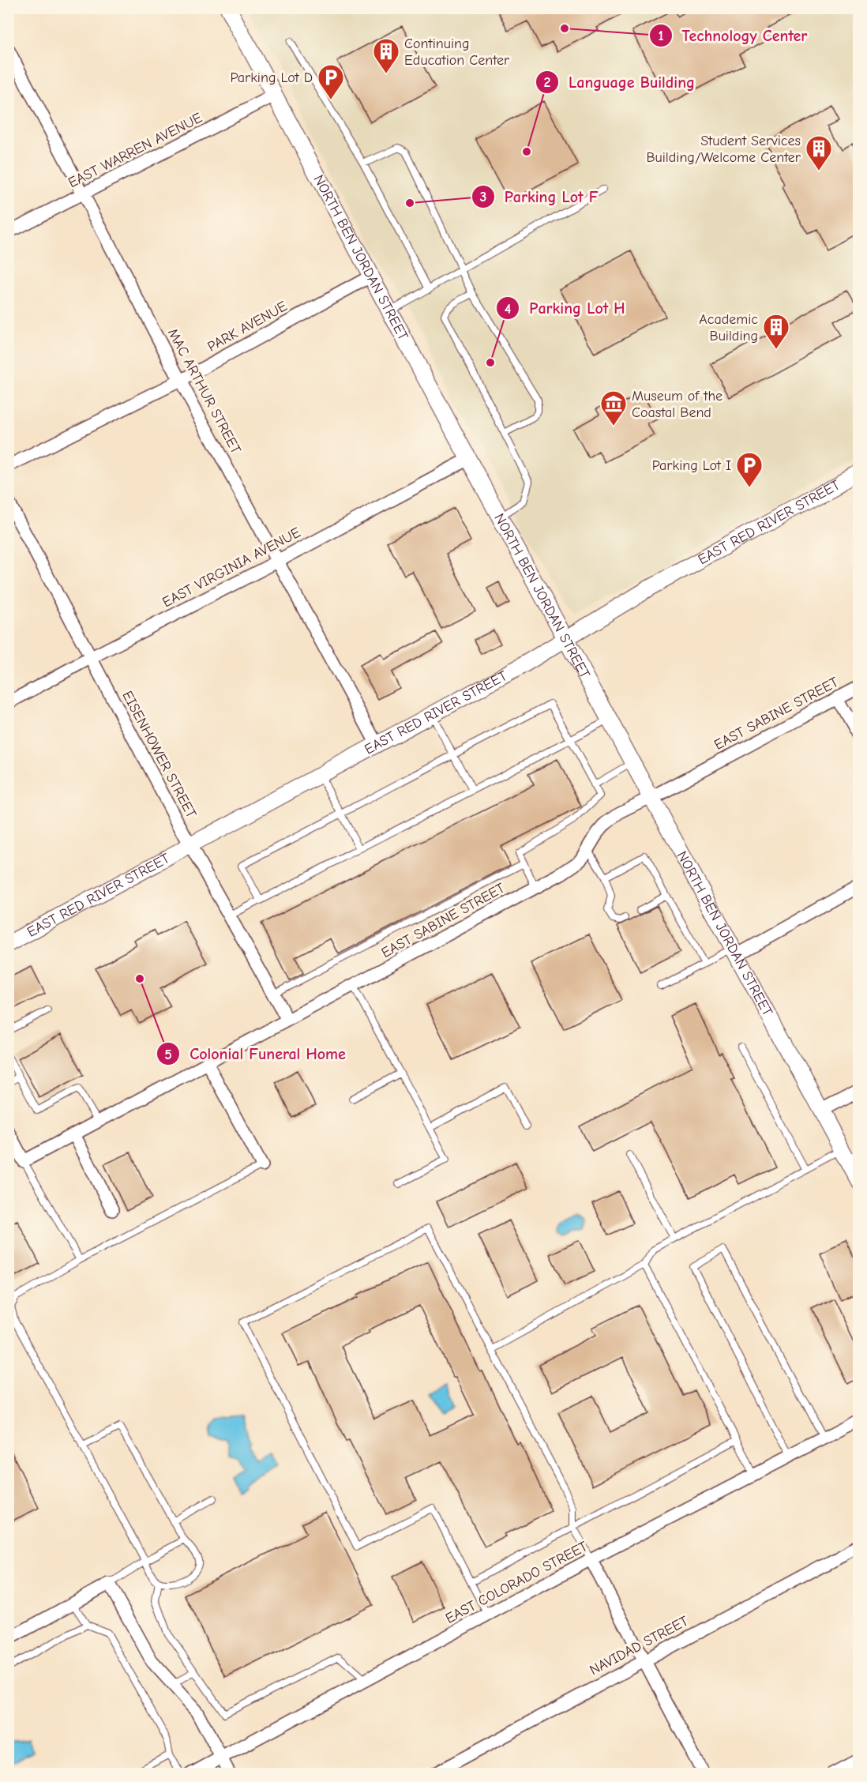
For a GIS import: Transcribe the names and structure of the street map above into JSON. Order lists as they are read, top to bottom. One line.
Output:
{"streets":{"street":["EAST WARREN AVENUE","NORTH BEN JORDAN STREET","PARK AVENUE","MAC ARTHUR STREET","EAST RED RIVER STREET","EAST VIRGINIA AVENUE","EAST SABINE STREET","EISENHOWER STREET","EAST COLORADO STREET","NAVIDAD STREET"]},"crossings":[["EAST WARREN AVENUE","NORTH BEN JORDAN STREET"],["EAST WARREN AVENUE","MAC ARTHUR STREET"],["NORTH BEN JORDAN STREET","PARK AVENUE"],["NORTH BEN JORDAN STREET","EAST RED RIVER STREET"],["NORTH BEN JORDAN STREET","EAST VIRGINIA AVENUE"],["NORTH BEN JORDAN STREET","EAST SABINE STREET"],["PARK AVENUE","MAC ARTHUR STREET"],["MAC ARTHUR STREET","EAST RED RIVER STREET"],["MAC ARTHUR STREET","EAST VIRGINIA AVENUE"],["EAST RED RIVER STREET","EISENHOWER STREET"],["EAST VIRGINIA AVENUE","EISENHOWER STREET"],["EAST SABINE STREET","EISENHOWER STREET"]],"places":{"other":["Technology Center","Language Building","Parking Lot F","Parking Lot H","Colonial Funeral Home"],"building":["Continuing Education Center","Student Services Building/Welcome Center","Academic Building"],"parking":["Parking Lot D","Parking Lot I"],"museum":["Museum of the Coastal Bend"]}}
